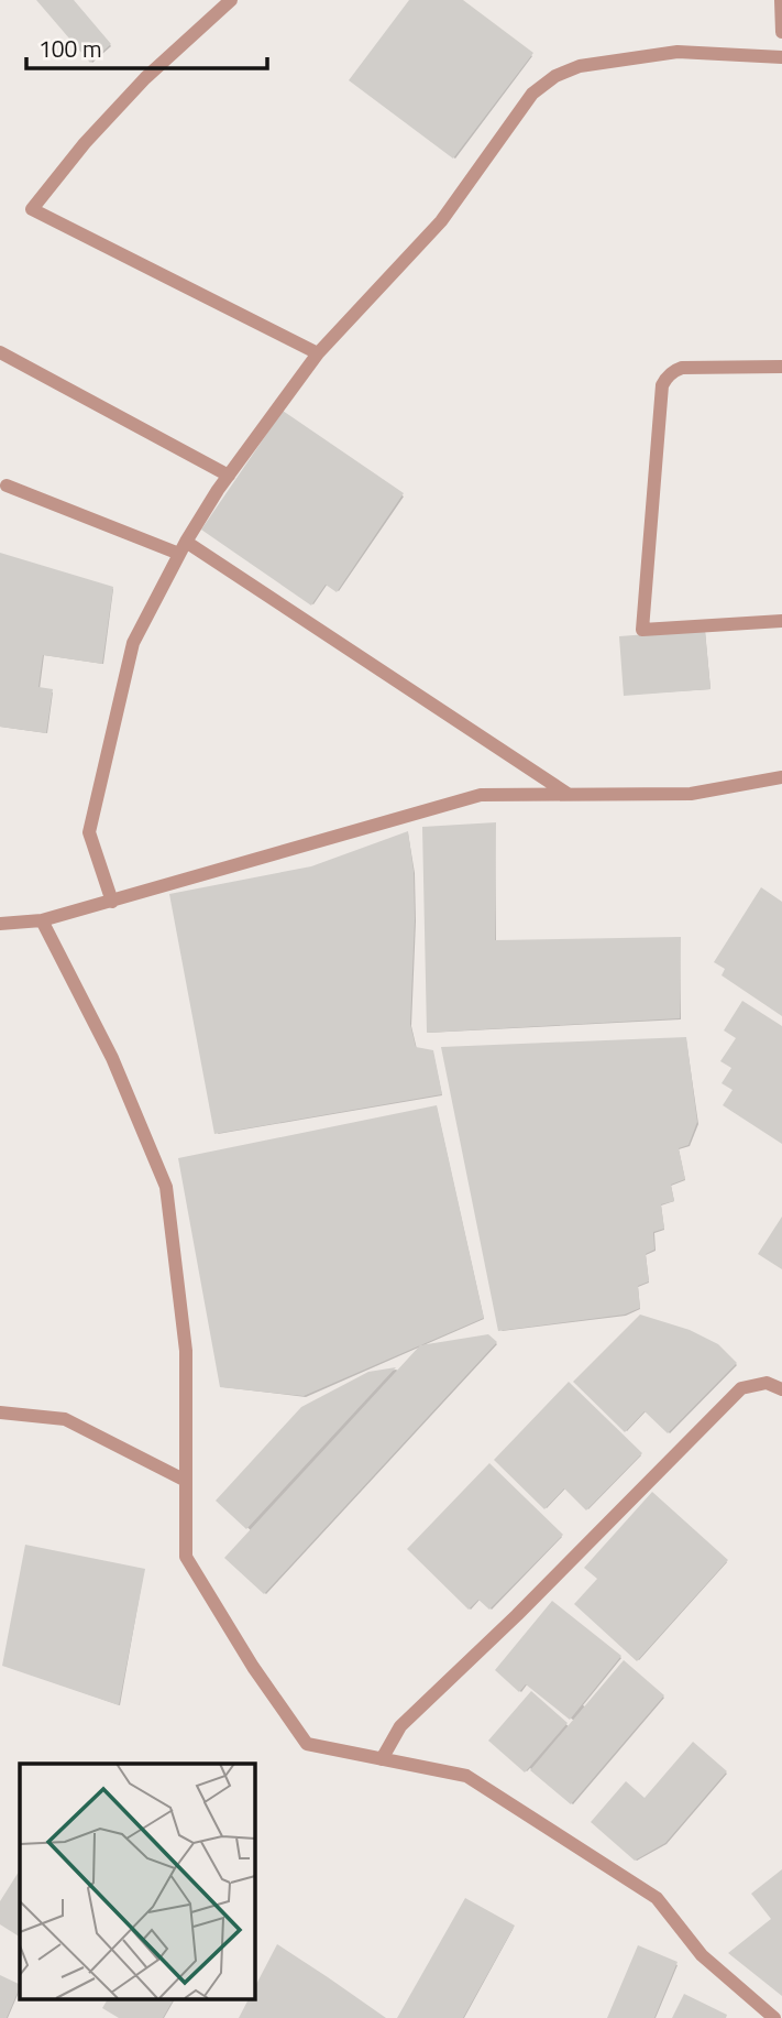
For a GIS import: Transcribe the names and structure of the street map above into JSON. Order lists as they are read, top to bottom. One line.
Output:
{"scale_bar":"100 m"}
